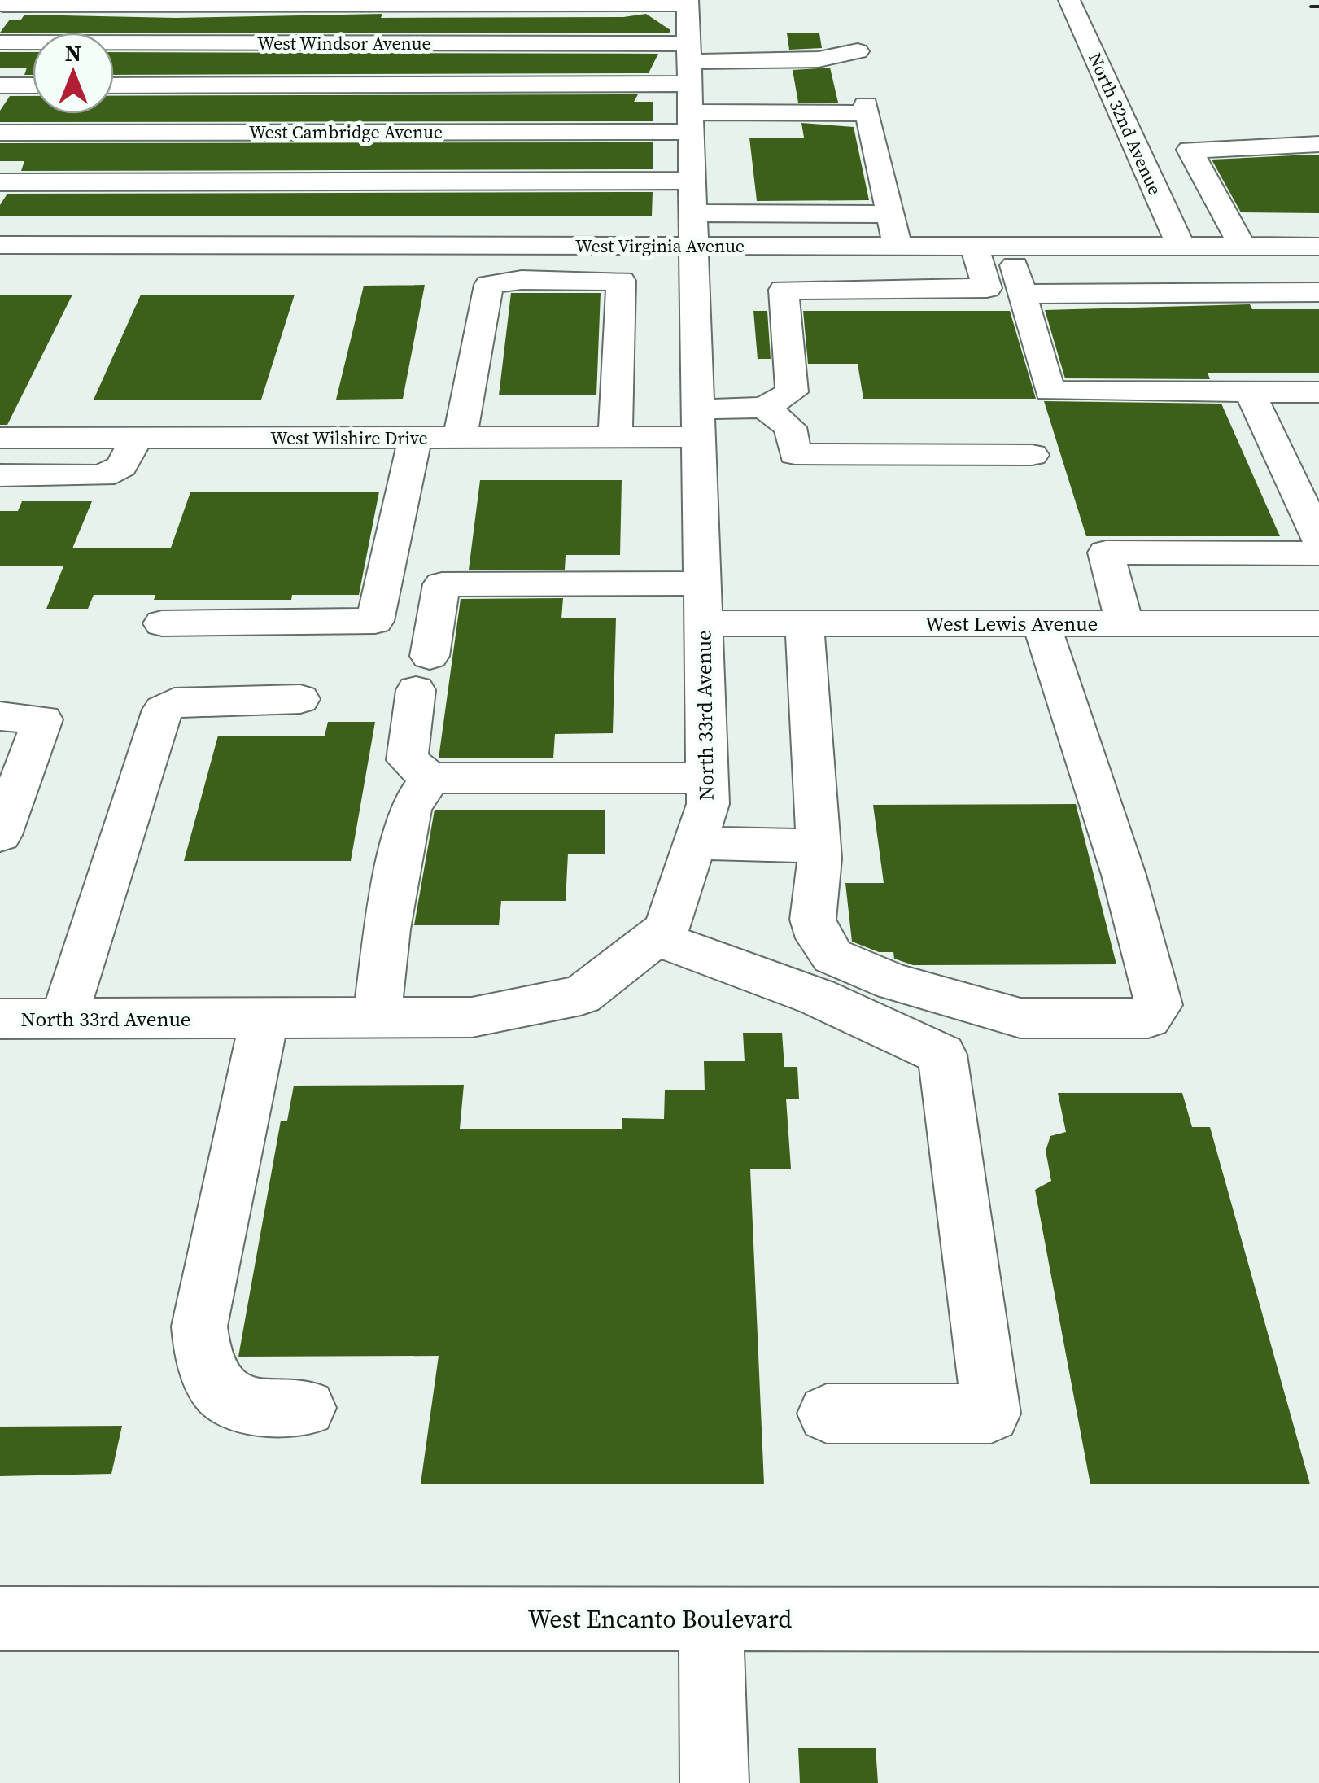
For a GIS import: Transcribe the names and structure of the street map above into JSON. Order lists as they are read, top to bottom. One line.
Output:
{"streets":{"street":["West Windsor Avenue","North 32nd Avenue","West Cambridge Avenue","West Virginia Avenue","West Wilshire Drive","West Lewis Avenue","North 33rd Avenue","West Encanto Boulevard"]},"crossings":[["West Windsor Avenue","North 33rd Avenue"],["North 32nd Avenue","West Virginia Avenue"],["West Cambridge Avenue","North 33rd Avenue"],["West Virginia Avenue","North 33rd Avenue"],["West Wilshire Drive","North 33rd Avenue"],["West Lewis Avenue","North 33rd Avenue"]],"north":"top"}
